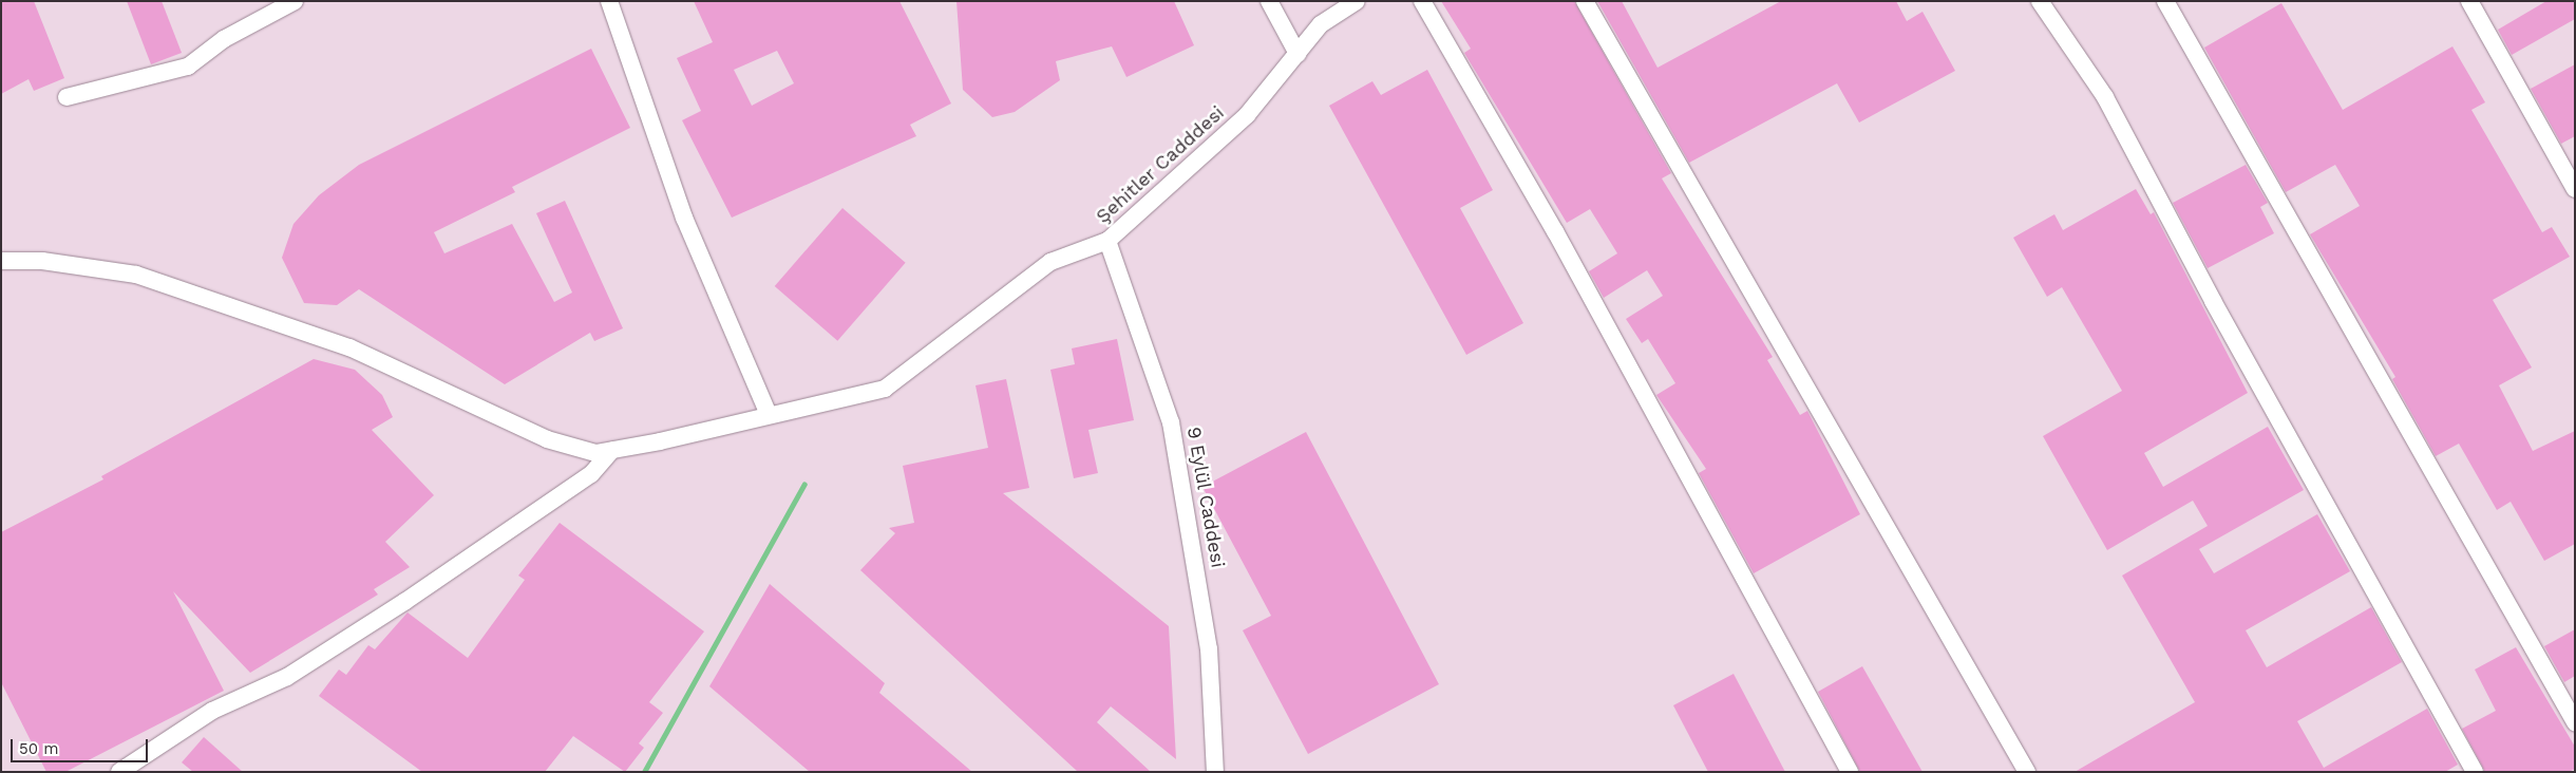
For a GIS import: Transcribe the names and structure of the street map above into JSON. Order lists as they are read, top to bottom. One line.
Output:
{"streets":{"street":["Şehitler Cadddesi","9 Eylül Caddesi"]},"crossings":[["Şehitler Cadddesi","9 Eylül Caddesi"]],"scale_bar":"50 m"}
